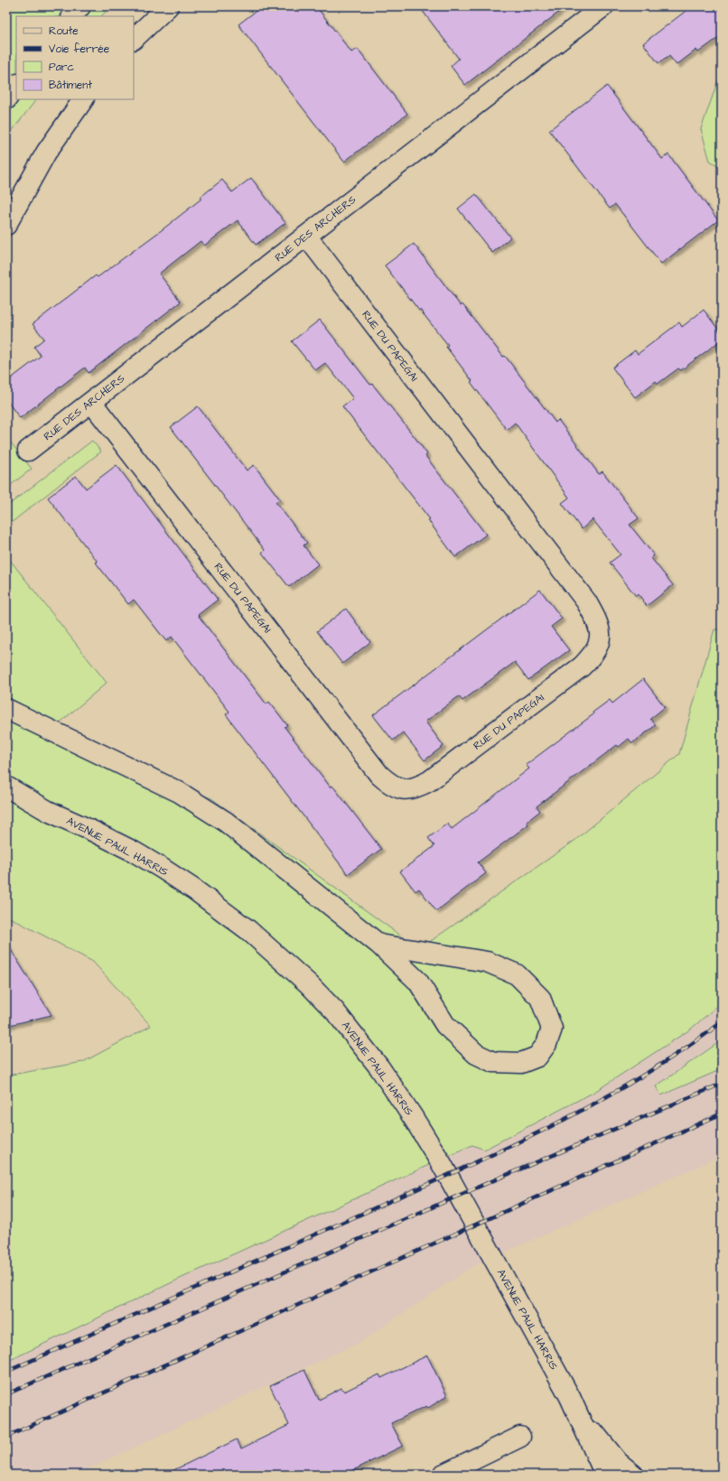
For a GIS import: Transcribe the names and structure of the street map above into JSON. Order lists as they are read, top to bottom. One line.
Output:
{"streets":{"street":["RUE DES ARCHERS","RUE DU PAPEGAI","AVENUE PAUL HARRIS"]},"crossings":[["RUE DES ARCHERS","RUE DU PAPEGAI"]],"legend":["Route","Voie ferrée","Parc","Bâtiment"]}
